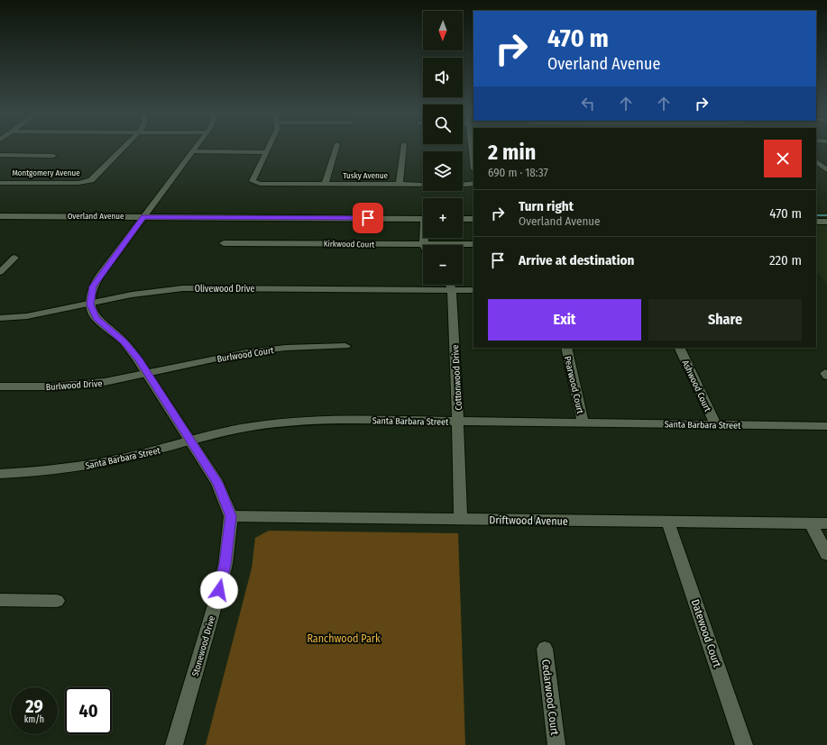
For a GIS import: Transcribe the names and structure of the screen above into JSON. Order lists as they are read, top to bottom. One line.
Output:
{"streets":{"street":["Montgomery Avenue","Tusky Avenue","Overland Avenue","Kirkwood Court","Olivewood Drive","Burlwood Court","Cottonwood Drive","Burlwood Drive","Pearwood Court","Ashwood Court","Santa Barbara Street","Driftwood Avenue","Datewood Court","Stonewood Drive","Cedarwood Court"]},"crossings":[["Olivewood Drive","Cottonwood Drive"],["Olivewood Drive","Stonewood Drive"],["Burlwood Court","Burlwood Drive"],["Burlwood Court","Stonewood Drive"],["Cottonwood Drive","Santa Barbara Street"],["Cottonwood Drive","Driftwood Avenue"],["Burlwood Drive","Stonewood Drive"],["Pearwood Court","Santa Barbara Street"],["Ashwood Court","Santa Barbara Street"],["Santa Barbara Street","Stonewood Drive"],["Driftwood Avenue","Datewood Court"],["Driftwood Avenue","Stonewood Drive"]],"parks":["Ranchwood Park"],"north":"bottom","page":{"map_buttons":["+","−"],"turn":["470 m","Overland Avenue"],"heading":["2 min","690 m · 18:37"],"list":[{"name":"Turn right","note":"Overland Avenue","value":"470 m"},{"name":"Arrive at destination","value":"220 m"}],"buttons":["Exit","Share"],"speed":"29 km/h","limit":"40"}}
